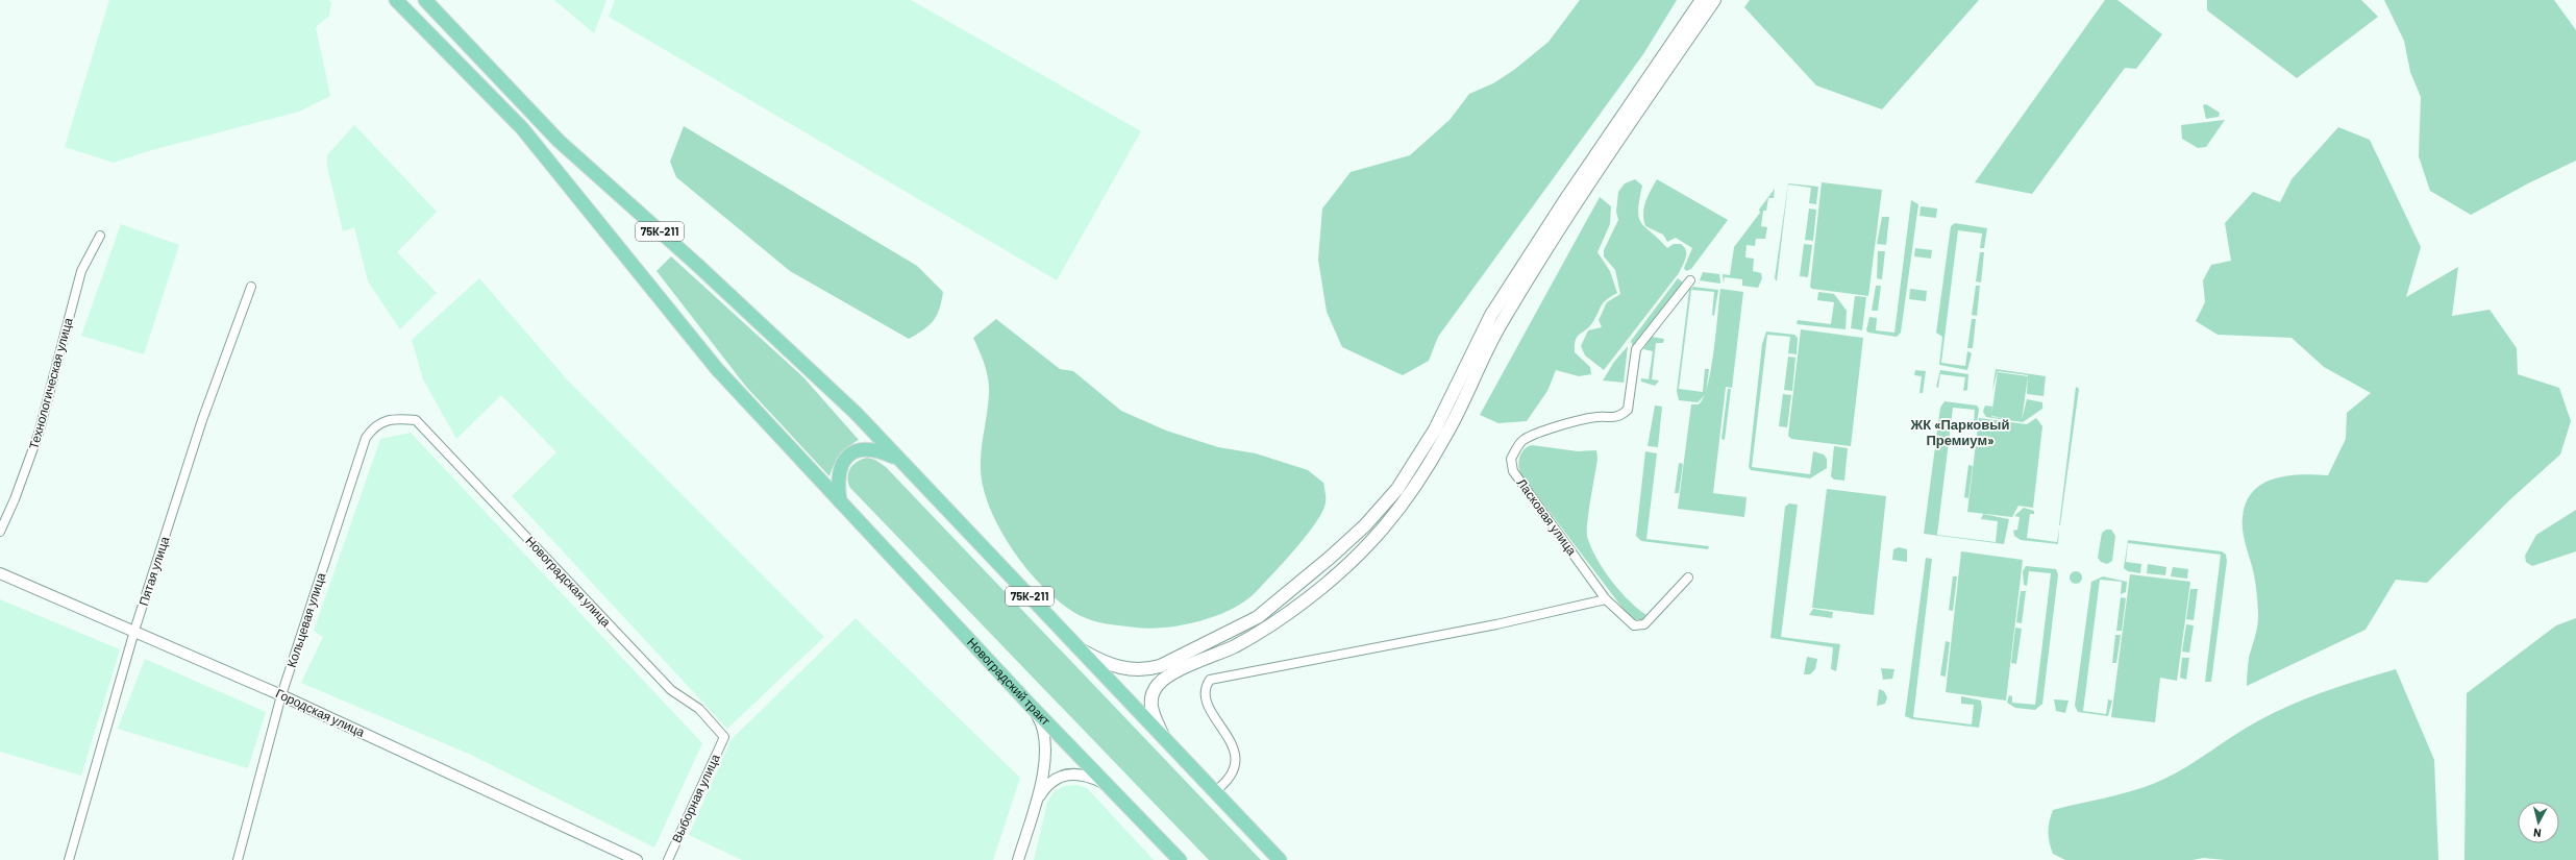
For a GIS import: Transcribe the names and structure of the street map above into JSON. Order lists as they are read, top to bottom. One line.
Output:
{"streets":{"main road":["75К-211","Новоградский тракт"],"street":["Технологическая улица","Ласковая улица","Пятая улица","Новоградская улица","Кольцевая улица","Городская улица","Выборная улица"]},"crossings":[["Пятая улица","Городская улица"],["Новоградская улица","Кольцевая улица"],["Новоградская улица","Выборная улица"],["Кольцевая улица","Городская улица"]],"districts":["ЖК «Парковый Премиум»"],"north":"bottom"}
